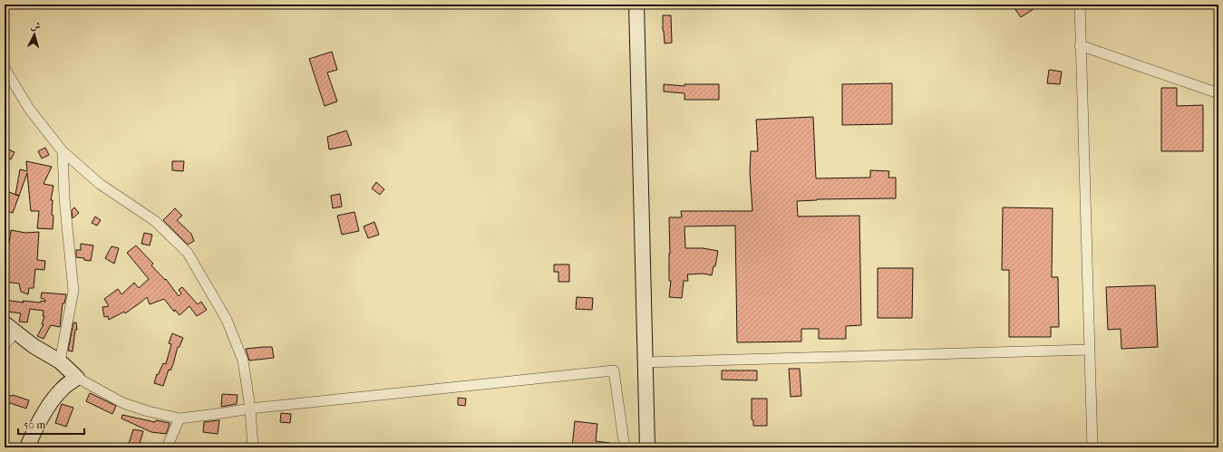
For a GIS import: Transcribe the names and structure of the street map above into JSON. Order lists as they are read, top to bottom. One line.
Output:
{"scale_bar":"50 m","north":"top"}
